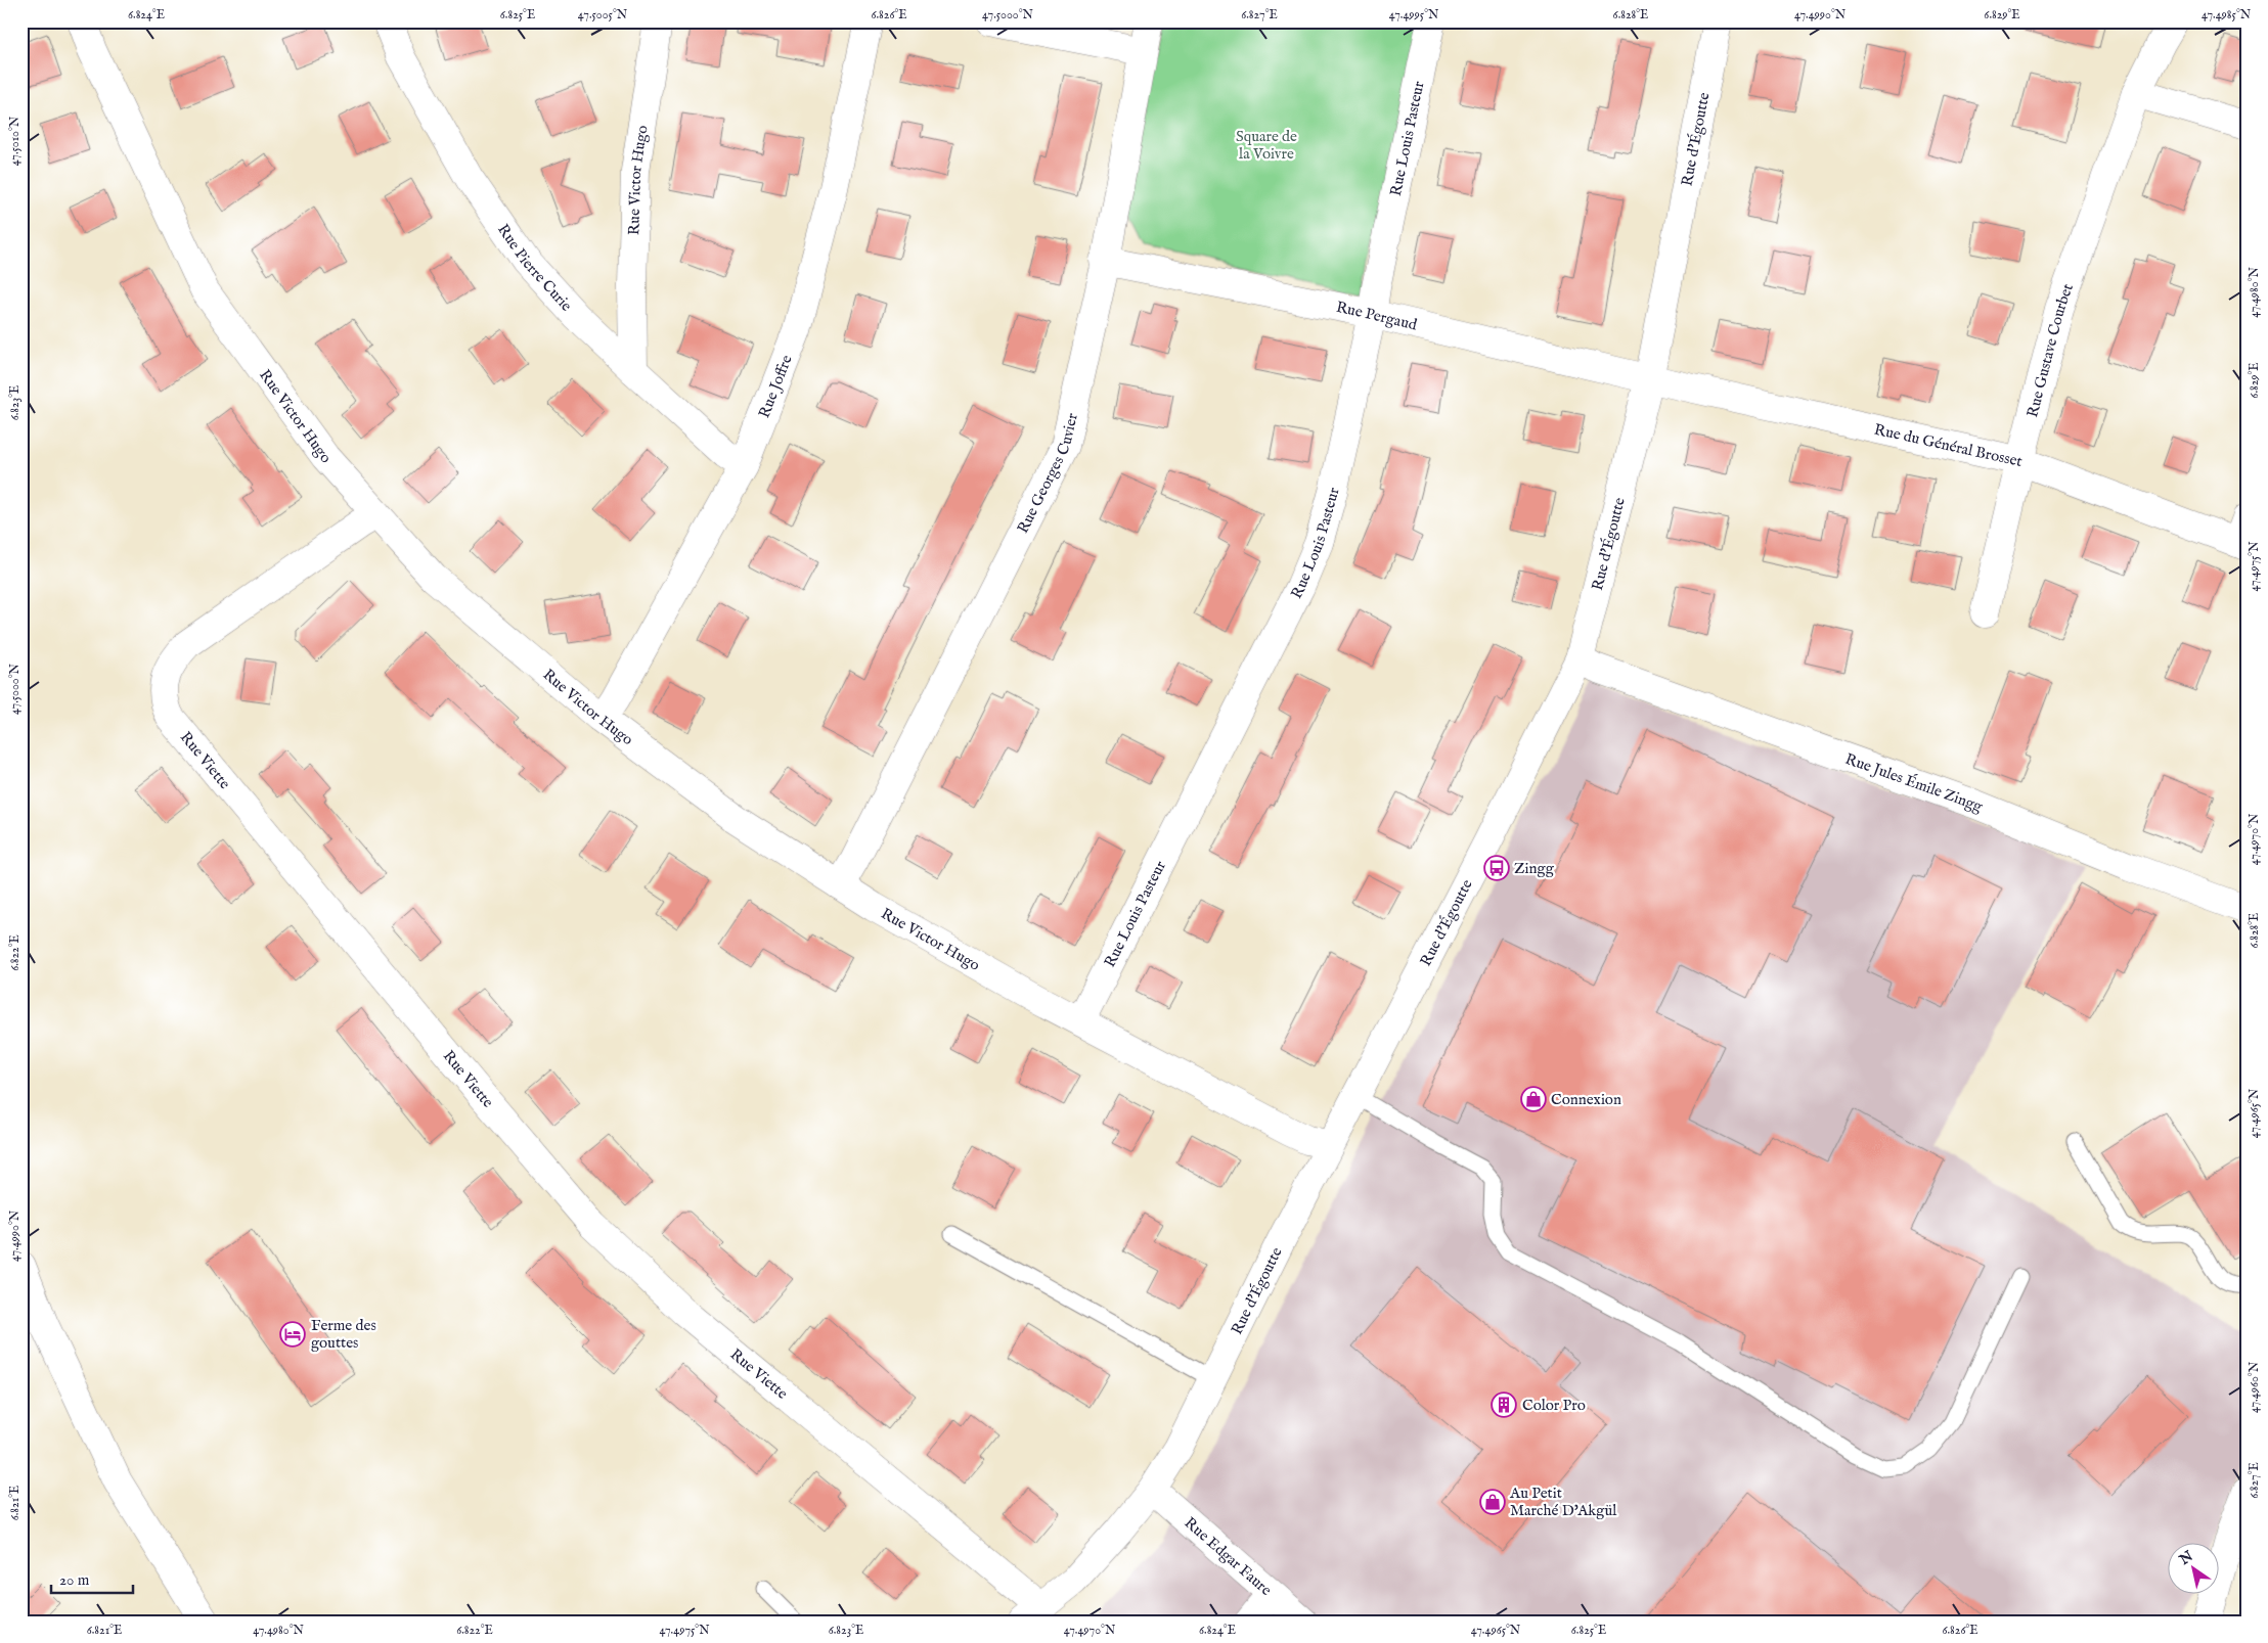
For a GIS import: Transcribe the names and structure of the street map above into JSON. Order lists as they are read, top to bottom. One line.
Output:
{"streets":{"street":["Rue d'Égoutte","Rue Louis Pasteur","Rue Victor Hugo","Rue Pierre Curie","Rue Pergaud","Rue Gustave Courbet","Rue Joffre","Rue du Général Brosset","Rue Georges Cuvier","Rue Viette","Rue Jules Émile Zingg","Rue Edgar Faure"]},"crossings":[["Rue d'Égoutte","Rue Victor Hugo"],["Rue d'Égoutte","Rue Pergaud"],["Rue d'Égoutte","Rue du Général Brosset"],["Rue d'Égoutte","Rue Viette"],["Rue d'Égoutte","Rue Jules Émile Zingg"],["Rue d'Égoutte","Rue Edgar Faure"],["Rue Louis Pasteur","Rue Victor Hugo"],["Rue Louis Pasteur","Rue Pergaud"],["Rue Victor Hugo","Rue Pierre Curie"],["Rue Victor Hugo","Rue Joffre"],["Rue Victor Hugo","Rue Georges Cuvier"],["Rue Victor Hugo","Rue Viette"],["Rue Pierre Curie","Rue Joffre"],["Rue Pergaud","Rue du Général Brosset"],["Rue Pergaud","Rue Georges Cuvier"],["Rue Gustave Courbet","Rue du Général Brosset"]],"parks":["Square de la Voivre"],"places":{"bus stop":["Zingg"],"shop":["Connexion","Au Petit Marché D'Akgül"],"hotel":["Ferme des gouttes"],"building":["Color Pro"]},"scale_bar":"20 m","north":"top left","coordinates":["6.824°E","6.825°E","47.5005°N","6.826°E","47.5000°N","6.827°E","47.4995°N","6.828°E","47.4990°N","6.829°E","47.4985°N","47.5010°N","47.4980°N","6.823°E","47.4975°N","47.4970°N","6.822°E","47.4965°N","47.4960°N","6.821°E"]}
